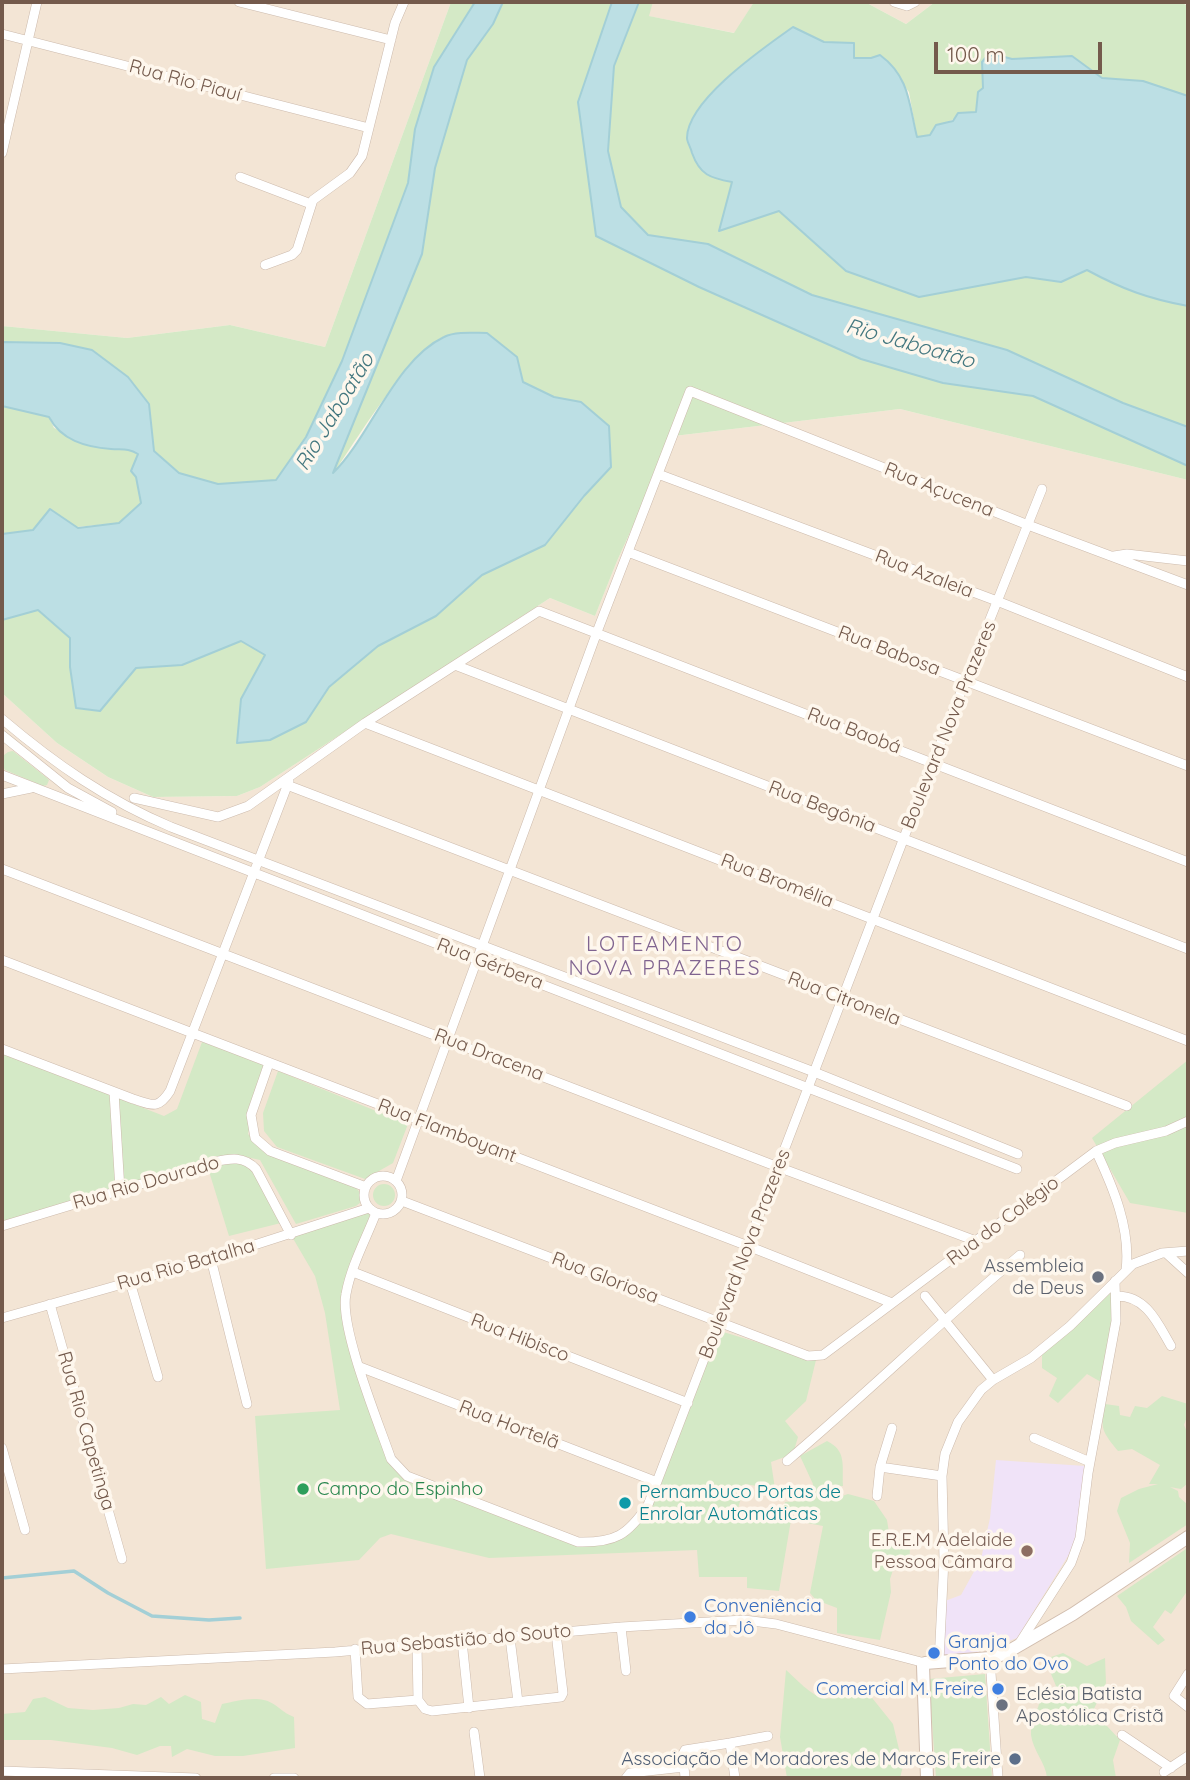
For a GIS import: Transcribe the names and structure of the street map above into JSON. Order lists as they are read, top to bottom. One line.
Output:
{"streets":{"street":["Rua Rio Piauí","Rua Açucena","Rua Azaleia","Rua Babosa","Boulevard Nova Prazeres","Rua Baobá","Rua Begônia","Rua Bromélia","Rua Gérbera","Rua Citronela","Rua Dracena","Rua Flamboyant","Rua Rio Dourado","Rua do Colégio","Rua Rio Batalha","Rua Gloriosa","Rua Hibisco","Rua Hortelã","Rua Rio Capetinga","Rua Sebastião do Souto"]},"crossings":[["Rua Açucena","Rua Azaleia"],["Rua Açucena","Boulevard Nova Prazeres"],["Rua Azaleia","Boulevard Nova Prazeres"],["Rua Babosa","Boulevard Nova Prazeres"],["Boulevard Nova Prazeres","Rua Baobá"],["Boulevard Nova Prazeres","Rua Begônia"],["Boulevard Nova Prazeres","Rua Bromélia"],["Boulevard Nova Prazeres","Rua Gérbera"],["Boulevard Nova Prazeres","Rua Citronela"],["Boulevard Nova Prazeres","Rua Dracena"],["Boulevard Nova Prazeres","Rua Flamboyant"],["Boulevard Nova Prazeres","Rua Rio Batalha"],["Boulevard Nova Prazeres","Rua Gloriosa"],["Boulevard Nova Prazeres","Rua Hibisco"],["Boulevard Nova Prazeres","Rua Hortelã"],["Rua Dracena","Rua do Colégio"],["Rua Flamboyant","Rua do Colégio"],["Rua Rio Dourado","Rua Rio Batalha"],["Rua do Colégio","Rua Gloriosa"],["Rua Rio Batalha","Rua Gloriosa"],["Rua Rio Batalha","Rua Rio Capetinga"]],"districts":["LOTEAMENTO NOVA PRAZERES"],"water":["Rio Jaboatão"],"places":["Assembleia de Deus","Campo do Espinho","Pernambuco Portas de Enrolar Automáticas","E.R.E.M Adelaide Pessoa Câmara","Conveniência da Jô","Granja Ponto do Ovo","Comercial M. Freire","Eclésia Batista Apostólica Cristã","Associação de Moradores de Marcos Freire"],"scale_bar":"100 m"}
